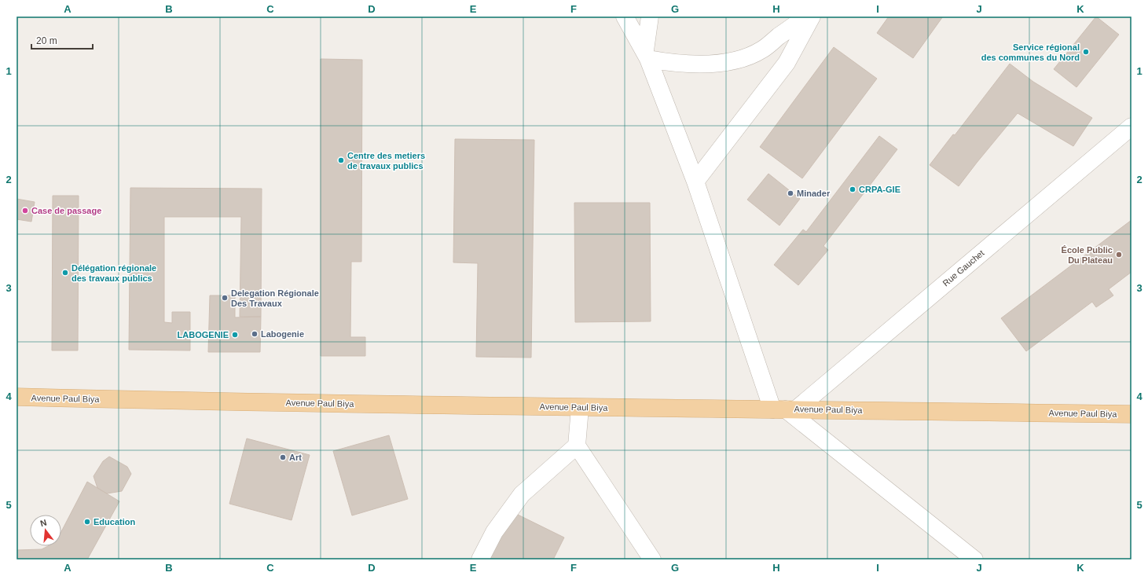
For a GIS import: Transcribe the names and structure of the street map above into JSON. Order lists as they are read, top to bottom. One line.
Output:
{"streets":{"main road":["Avenue Paul Biya"],"street":["Rue Gauchet"]},"crossings":[["Rue Gauchet","Avenue Paul Biya"]],"places":["Service régional des communes du Nord","Centre des metiers de travaux publics","CRPA-GIE","Minader","Case de passage","École Public Du Plateau","Délégation régionale des travaux publics","Delegation Régionale Des Travaux","Labogenie","LABOGENIE","Art","Education"],"scale_bar":"20 m","north":"top","grid":{"columns":["A","B","C","D","E","F","G","H","I","J","K"],"rows":["1","2","3","4","5"]}}
